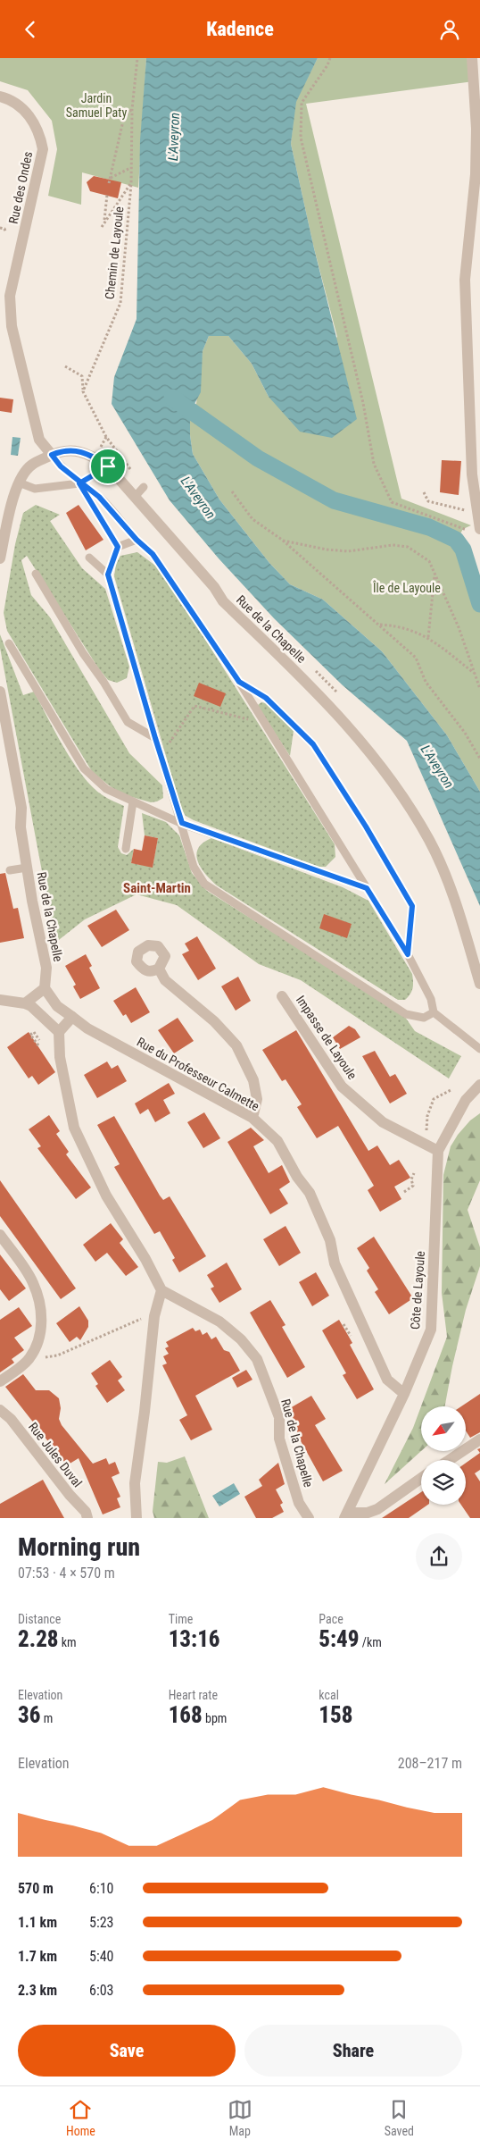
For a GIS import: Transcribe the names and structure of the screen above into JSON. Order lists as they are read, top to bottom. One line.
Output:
{"streets":{"street":["Rue des Ondes","Rue de la Chapelle","Impasse de Layoule","Rue du Professeur Calmette","Côte de Layoule","Rue Jules Duval"],"path":["Chemin de Layoule"]},"crossings":[["Rue des Ondes","Rue de la Chapelle"],["Impasse de Layoule","Côte de Layoule"],["Rue du Professeur Calmette","Côte de Layoule"]],"districts":["Saint-Martin"],"water":["L'Aveyron"],"parks":["Jardin Samuel Paty","Île de Layoule"],"north":"bottom left","page":{"header":"Kadence","heading":["Morning run","07:53 · 4 × 570 m"],"stats":[["Distance","2.28 km"],["Time","13:16"],["Pace","5:49 /km"],["Elevation","36 m"],["Heart rate","168 bpm"],["kcal","158"]],"chart":["Elevation","208–217 m"],"list":[{"name":"570 m","note":"6:10"},{"name":"1.1 km","note":"5:23"},{"name":"1.7 km","note":"5:40"},{"name":"2.3 km","note":"6:03"}],"buttons":["Save","Share"],"tabs":["Home","Map","Saved"]}}
